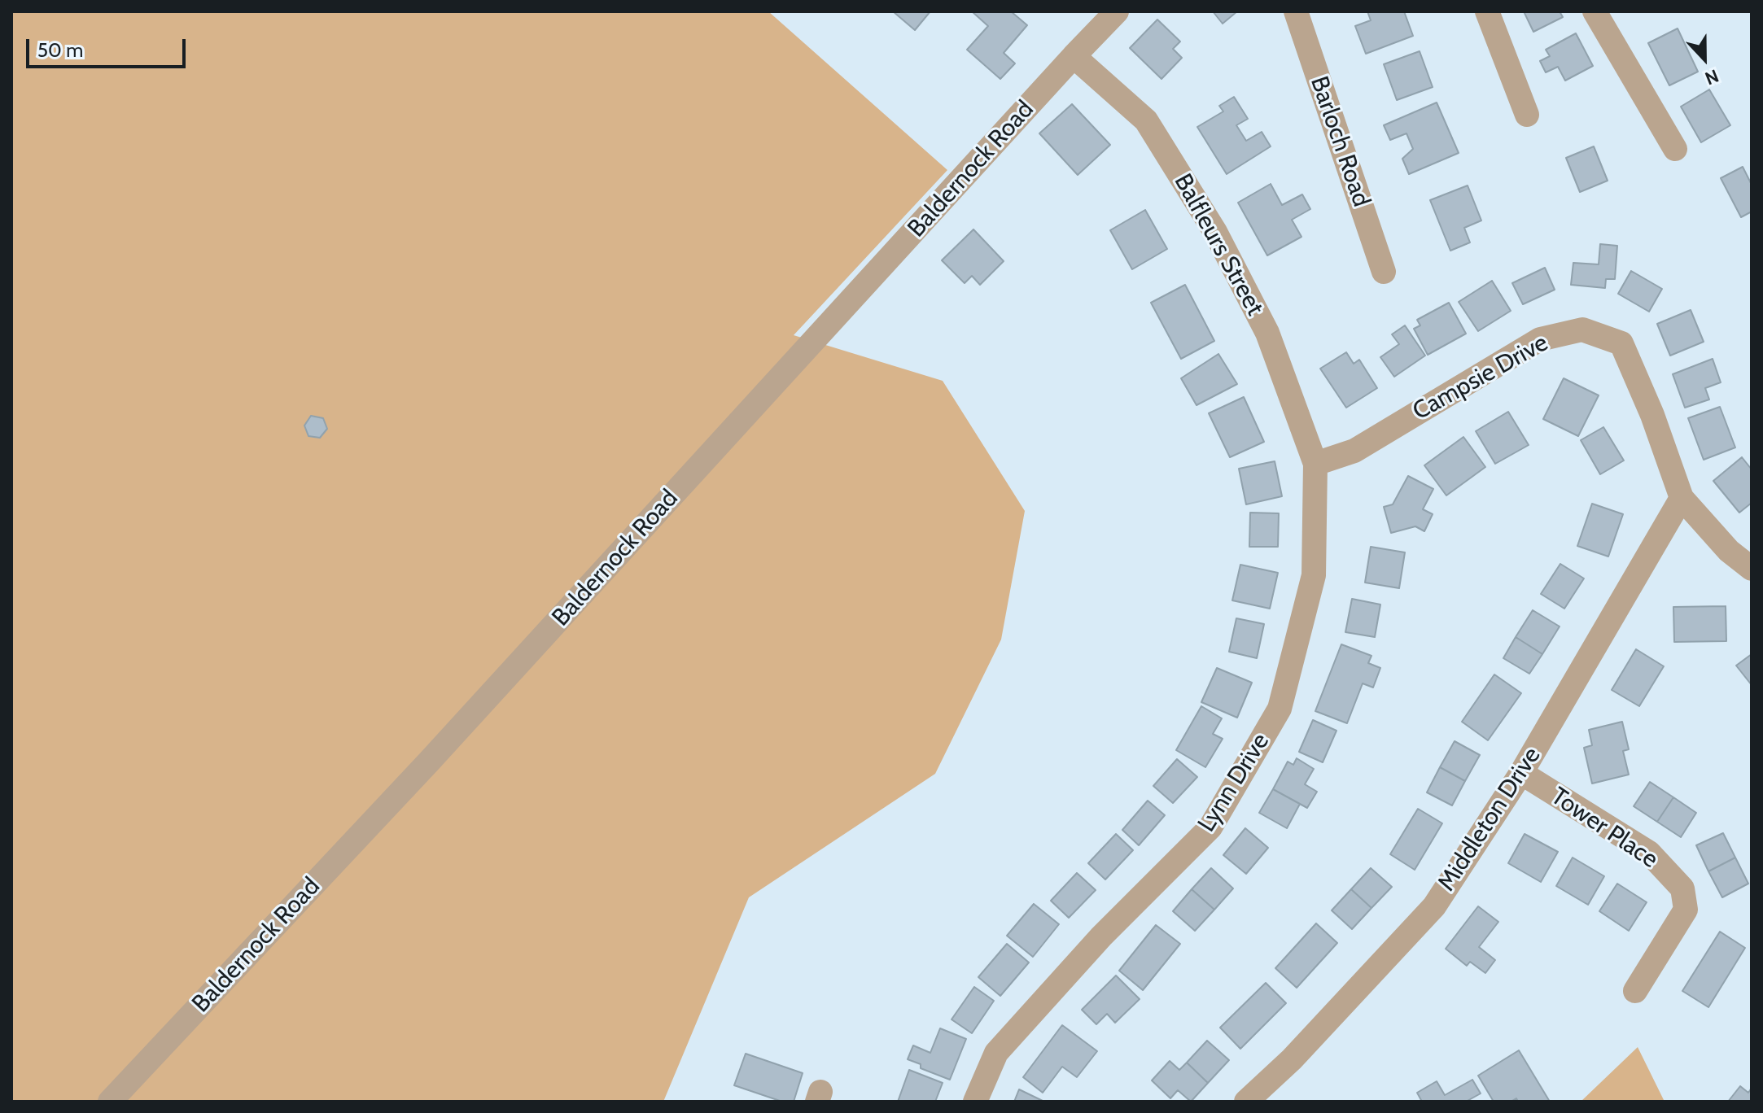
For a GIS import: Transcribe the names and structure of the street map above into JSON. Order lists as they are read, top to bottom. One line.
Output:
{"streets":{"street":["Barloch Road","Baldernock Road","Balfleurs Street","Campsie Drive","Lynn Drive","Middleton Drive","Tower Place"]},"crossings":[["Baldernock Road","Balfleurs Street"],["Balfleurs Street","Campsie Drive"],["Balfleurs Street","Lynn Drive"],["Campsie Drive","Lynn Drive"],["Campsie Drive","Middleton Drive"],["Middleton Drive","Tower Place"]],"scale_bar":"50 m","north":"bottom"}
